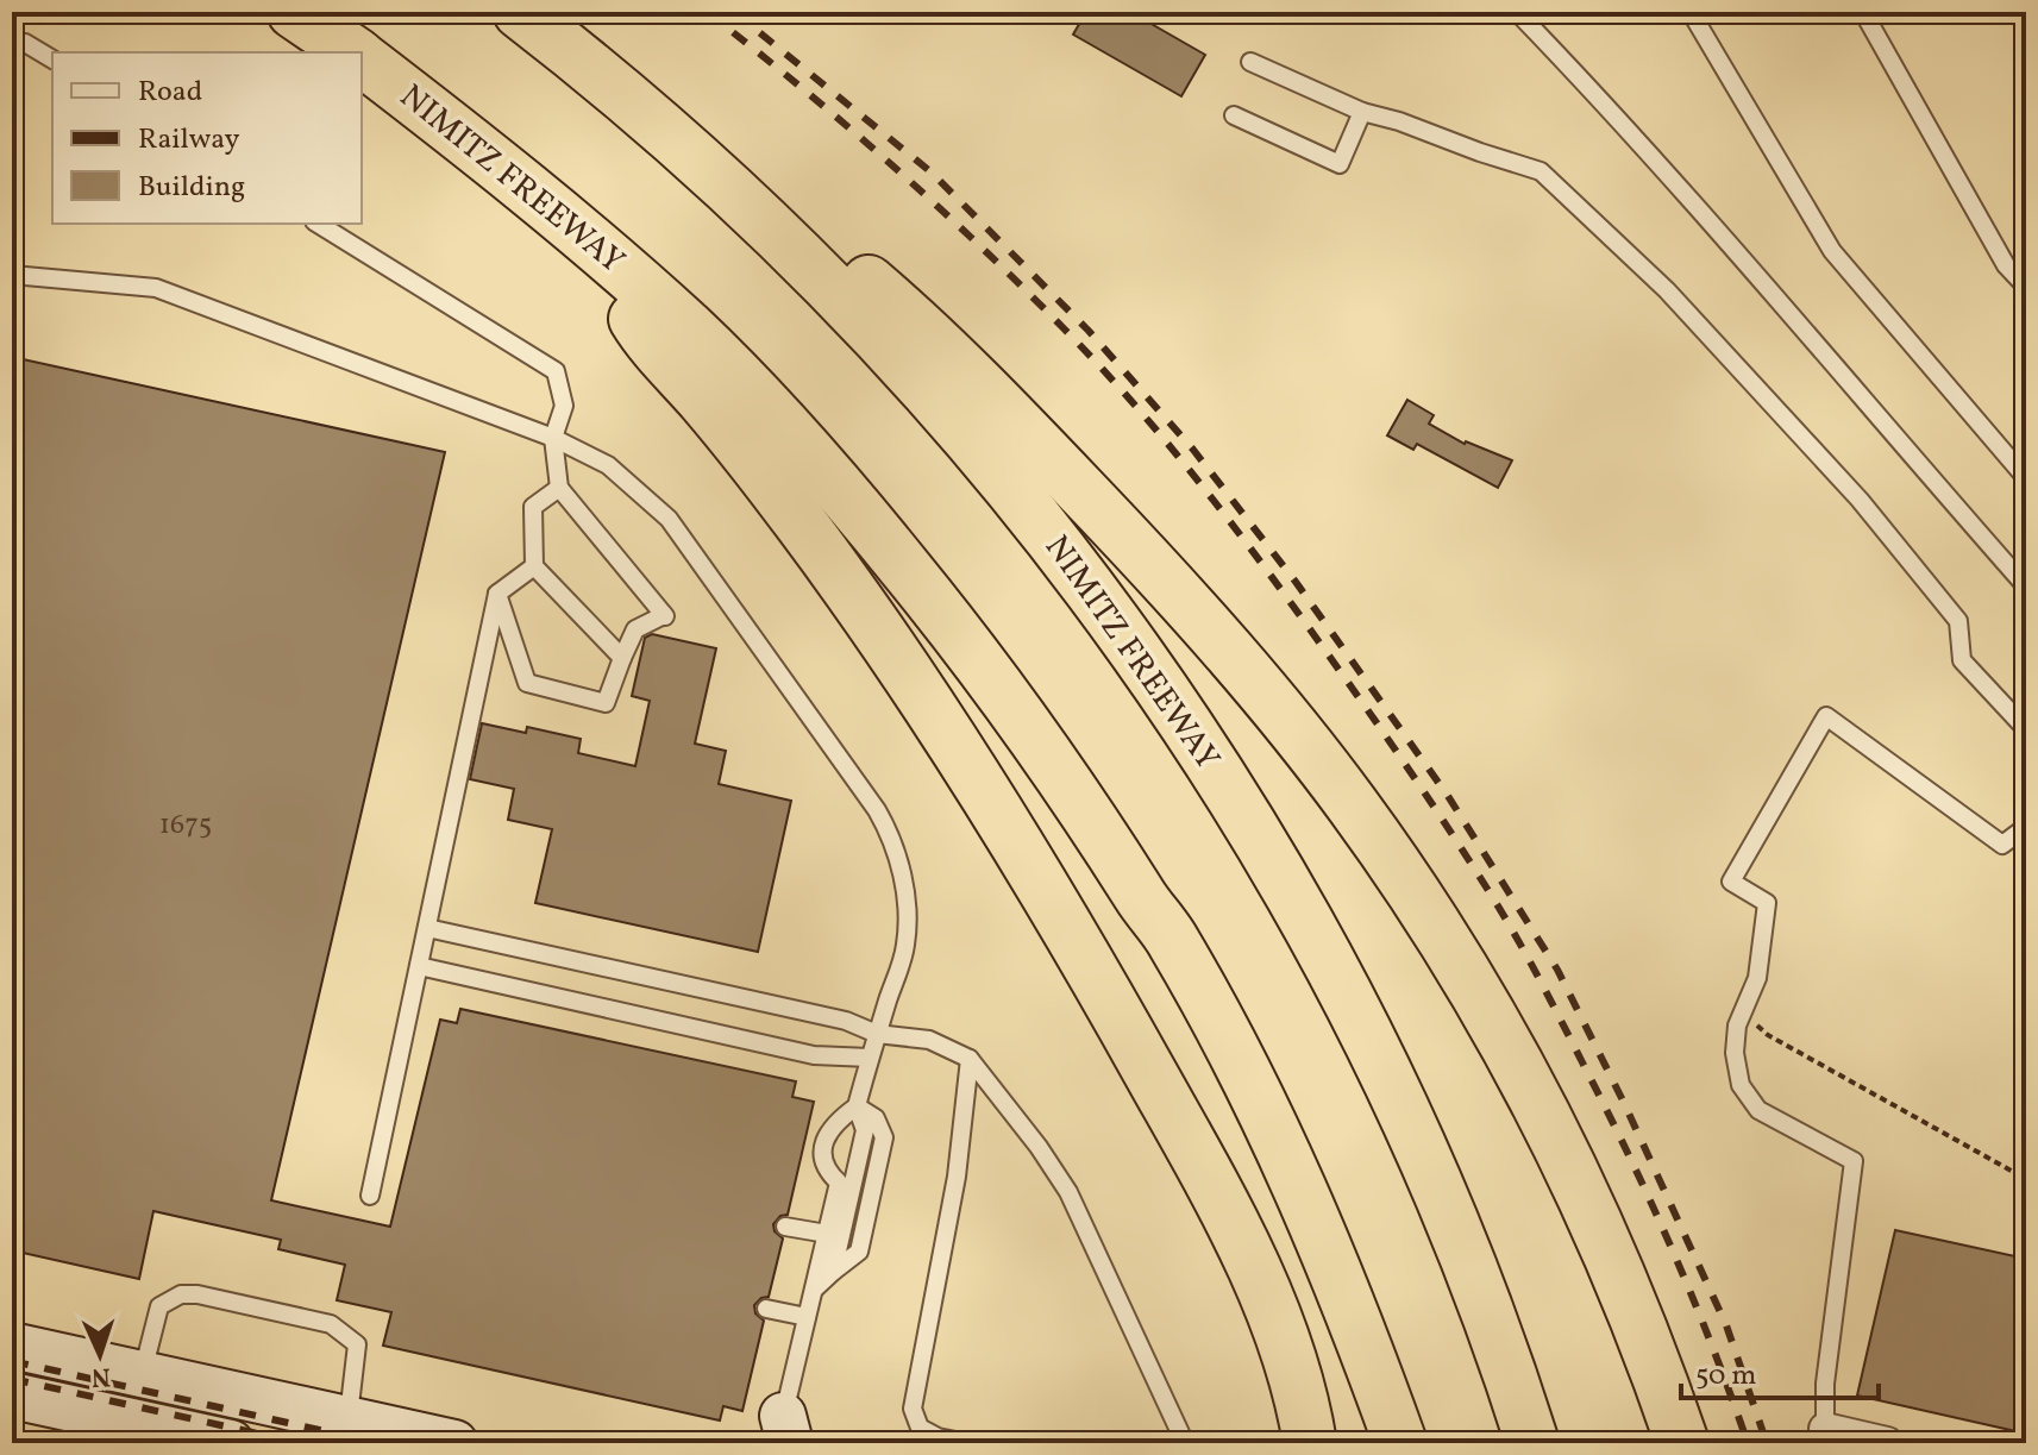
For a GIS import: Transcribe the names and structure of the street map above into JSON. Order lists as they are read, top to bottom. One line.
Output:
{"streets":{"highway":["NIMITZ FREEWAY"]},"house_numbers":["1675"],"legend":["Road","Railway","Building"],"scale_bar":"50 m","north":"bottom"}
